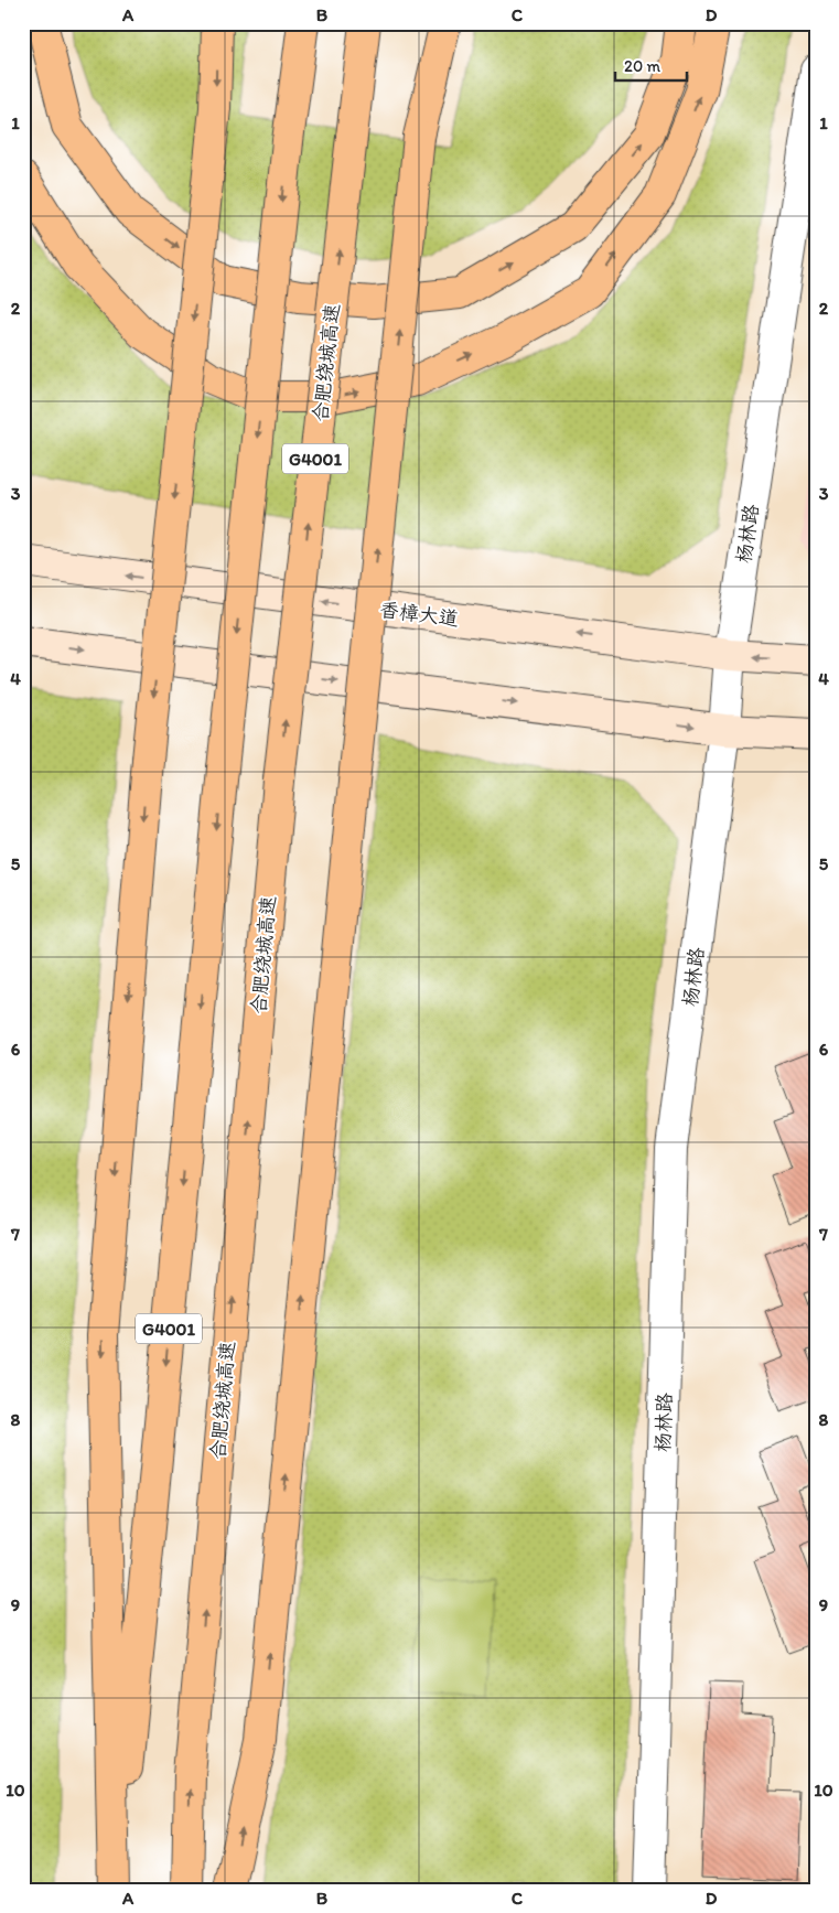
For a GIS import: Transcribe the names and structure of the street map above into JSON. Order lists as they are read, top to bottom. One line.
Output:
{"streets":{"highway":["合肥绕城高速","G4001"],"main road":["香樟大道"],"street":["杨林路"]},"crossings":[["杨林路","香樟大道"]],"scale_bar":"20 m","grid":{"columns":["A","B","C","D"],"rows":["1","2","3","4","5","6","7","8","9","10"]}}
